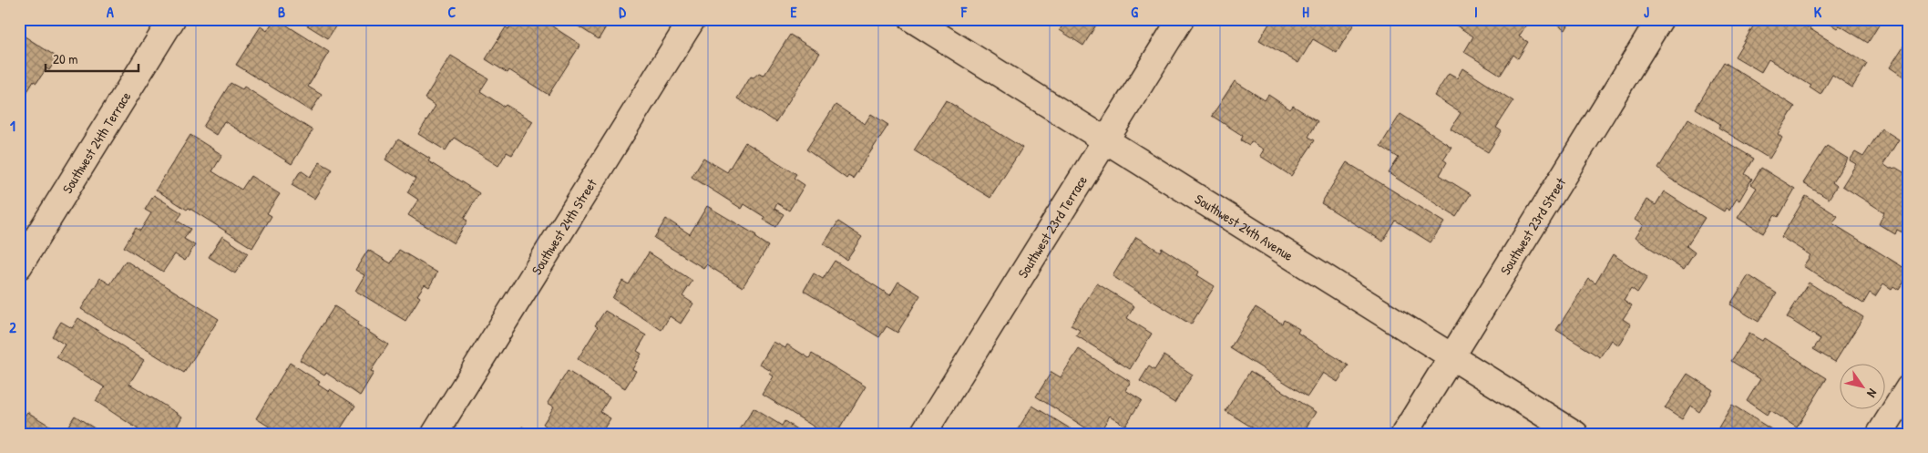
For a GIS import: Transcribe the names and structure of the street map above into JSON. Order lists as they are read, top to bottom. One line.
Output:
{"streets":{"street":["Southwest 24th Terrace","Southwest 24th Street","Southwest 24th Avenue","Southwest 23rd Street","Southwest 23rd Terrace"]},"crossings":[["Southwest 24th Avenue","Southwest 23rd Street"],["Southwest 24th Avenue","Southwest 23rd Terrace"]],"scale_bar":"20 m","north":"bottom right","grid":{"columns":["A","B","C","D","E","F","G","H","I","J","K"],"rows":["1","2"]}}
